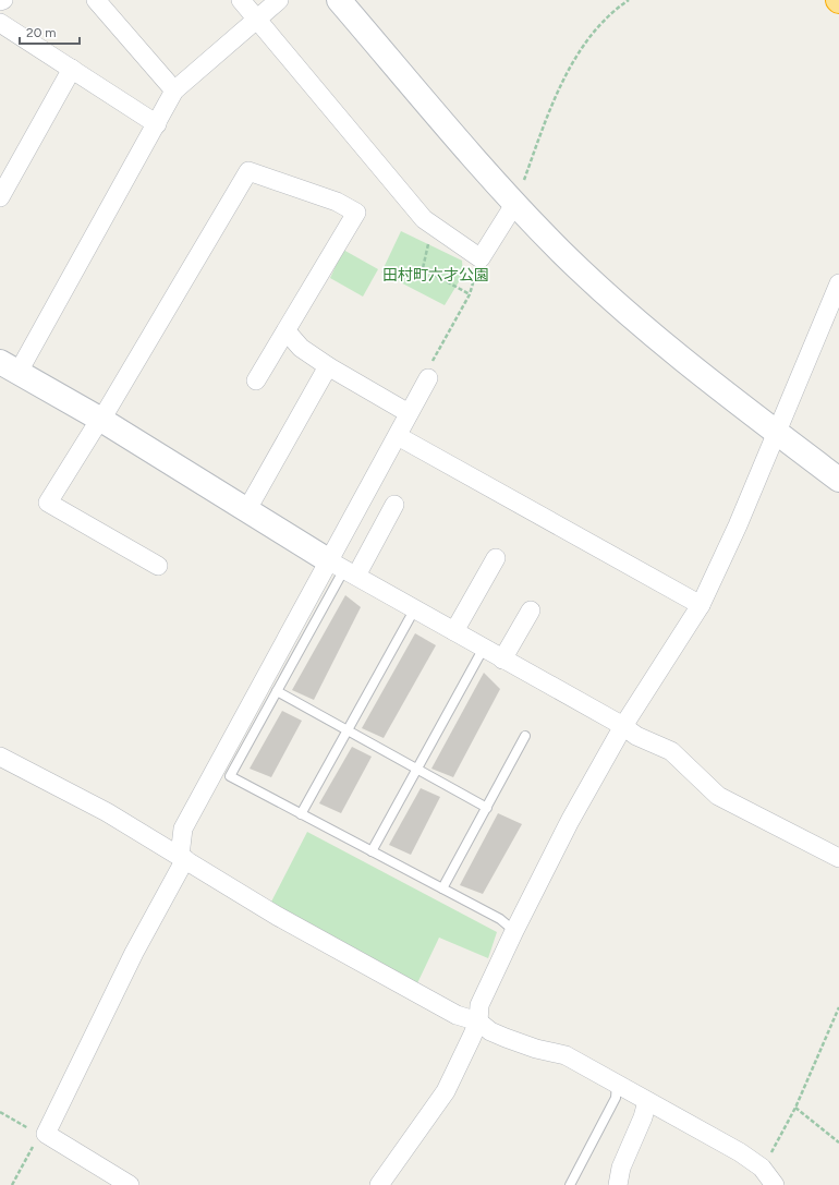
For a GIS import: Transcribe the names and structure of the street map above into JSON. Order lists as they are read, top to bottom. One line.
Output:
{"parks":["田村町六才公園"],"scale_bar":"20 m"}
